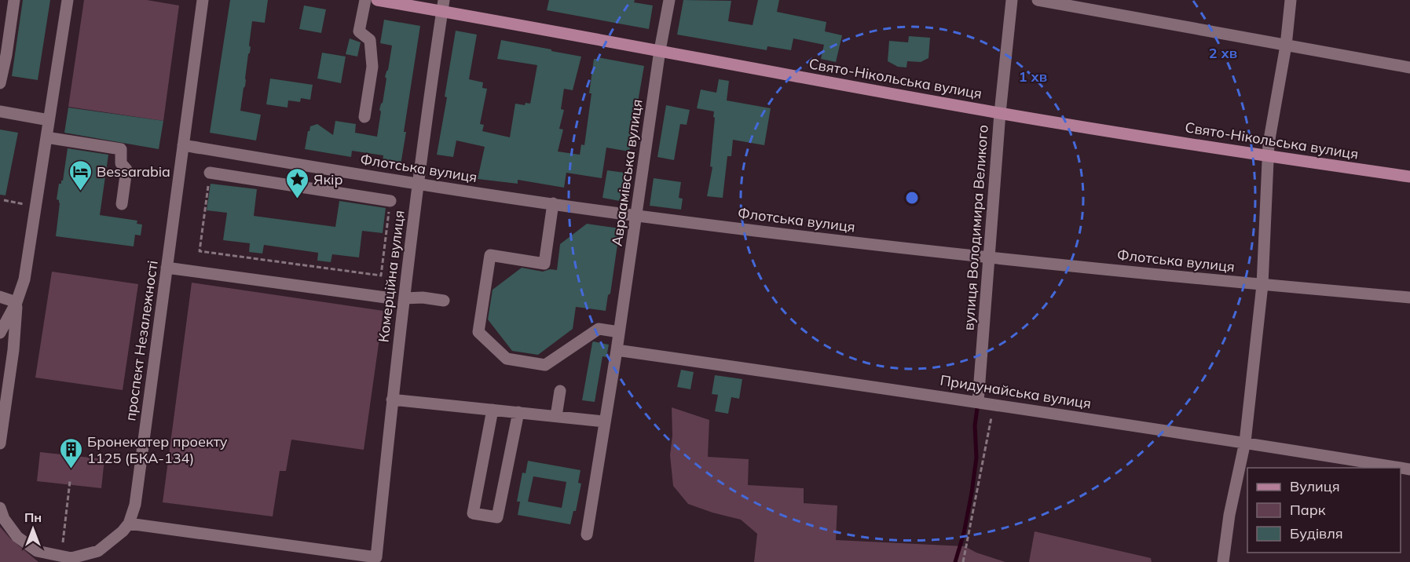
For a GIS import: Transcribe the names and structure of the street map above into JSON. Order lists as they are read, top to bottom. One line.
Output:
{"streets":{"main road":["Свято-Нікольська вулиця"],"street":["Флотська вулиця","Авраамівська вулиця","вулиця Володимира Великого","Комерційна вулиця","проспект Незалежності","Придунайська вулиця"]},"crossings":[["Свято-Нікольська вулиця","Авраамівська вулиця"],["Свято-Нікольська вулиця","вулиця Володимира Великого"],["Свято-Нікольська вулиця","Комерційна вулиця"],["Флотська вулиця","Авраамівська вулиця"],["Флотська вулиця","вулиця Володимира Великого"],["Флотська вулиця","Комерційна вулиця"],["Флотська вулиця","проспект Незалежності"],["Авраамівська вулиця","Придунайська вулиця"],["вулиця Володимира Великого","Придунайська вулиця"],["Комерційна вулиця","проспект Незалежності"]],"places":{"hotel":["Bessarabia"],"place":["Якір"],"building":["Бронекатер проекту 1125 (БКА-134)"]},"legend":["Вулиця","Парк","Будівля"],"north":"top","rings":["2 хв","1 хв"]}
